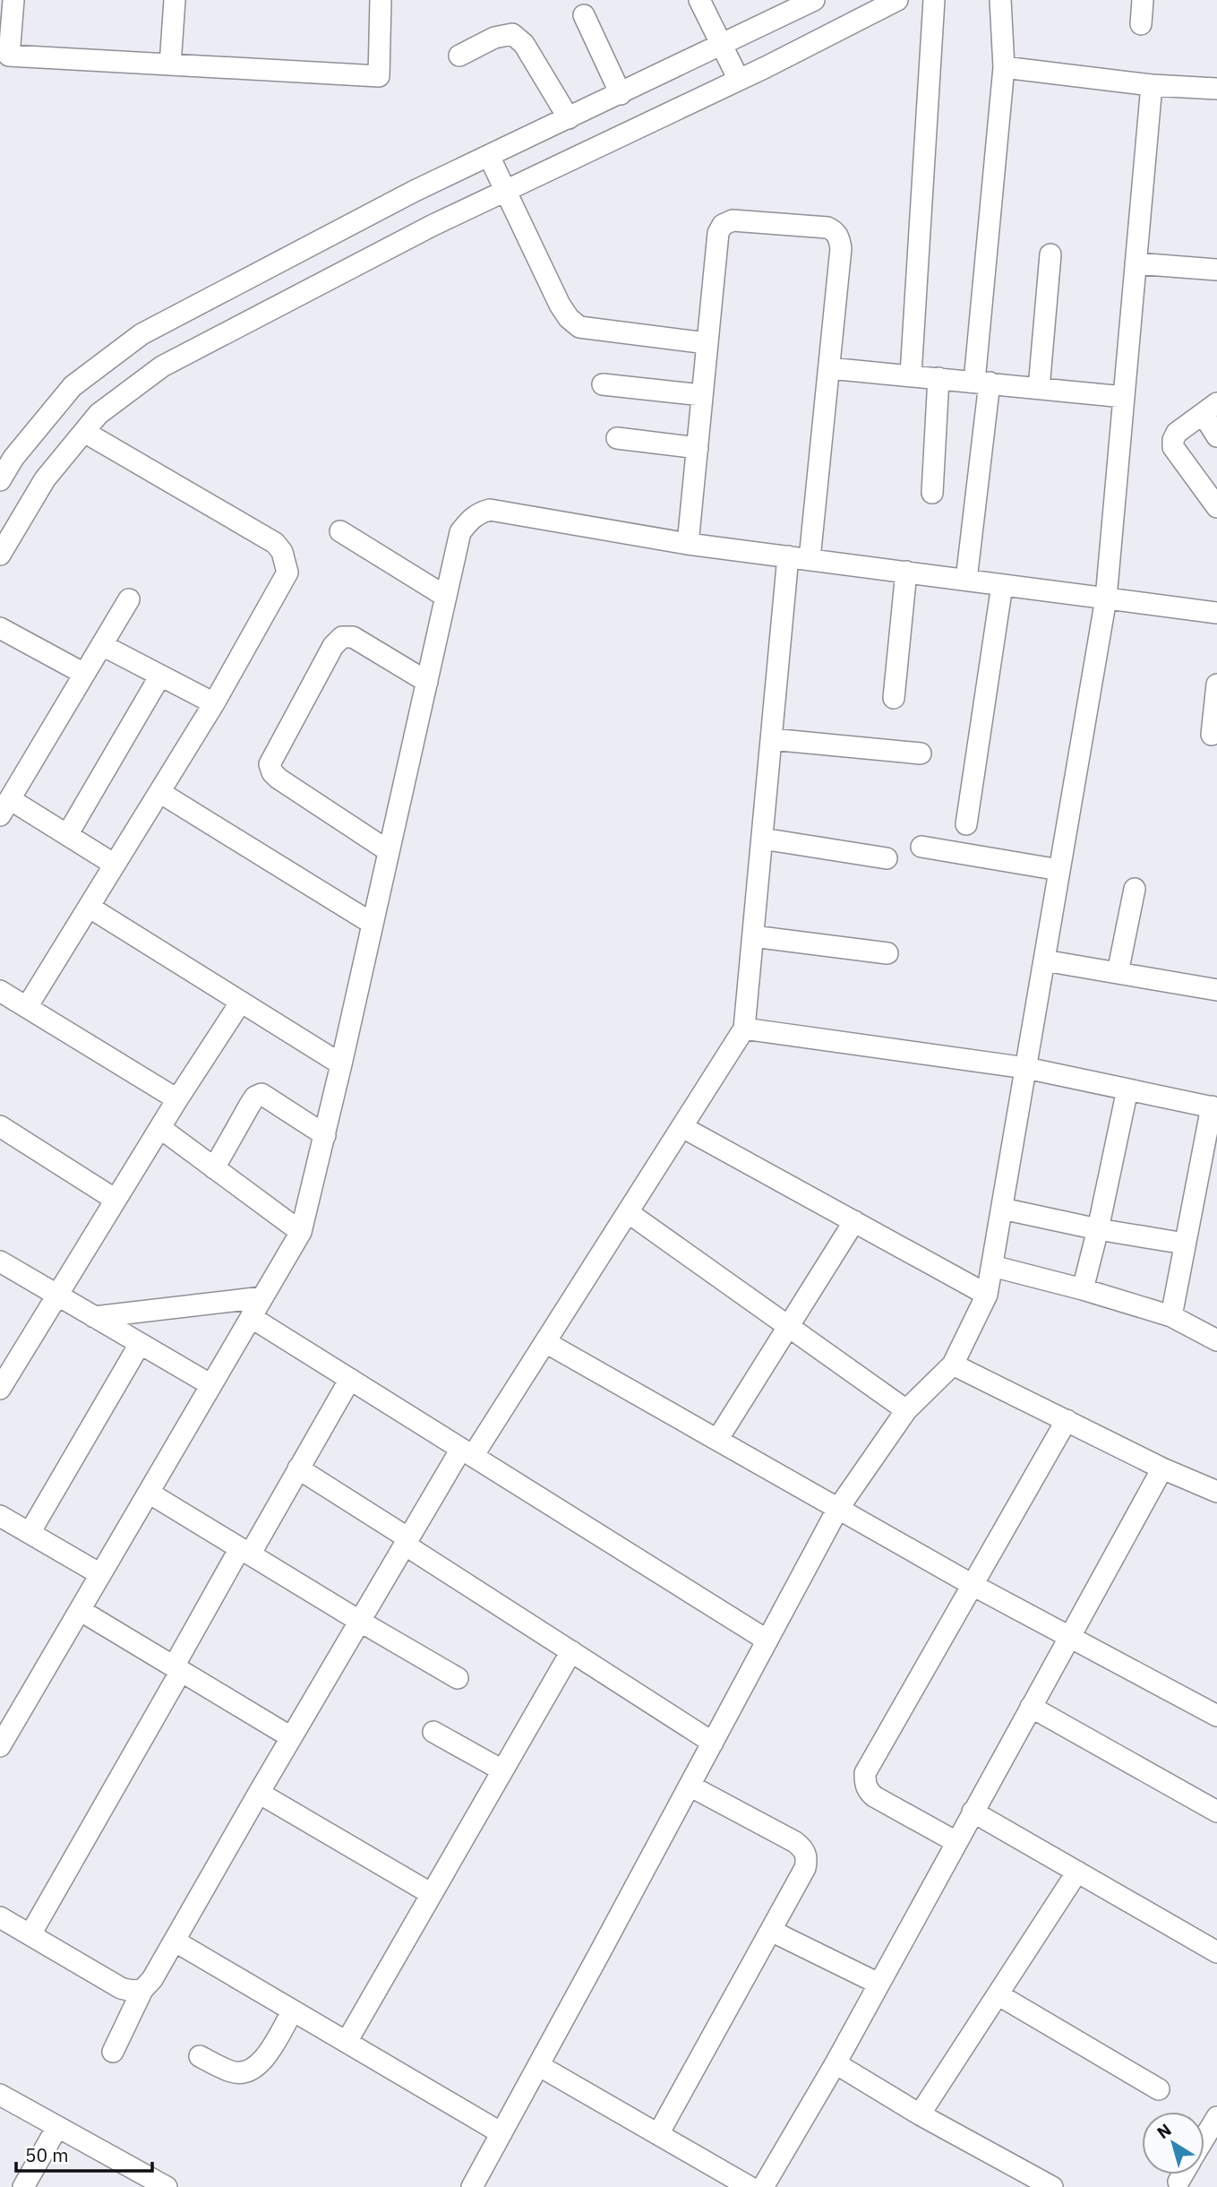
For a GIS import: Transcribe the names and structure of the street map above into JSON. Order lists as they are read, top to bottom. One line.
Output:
{"scale_bar":"50 m","north":"top left"}
